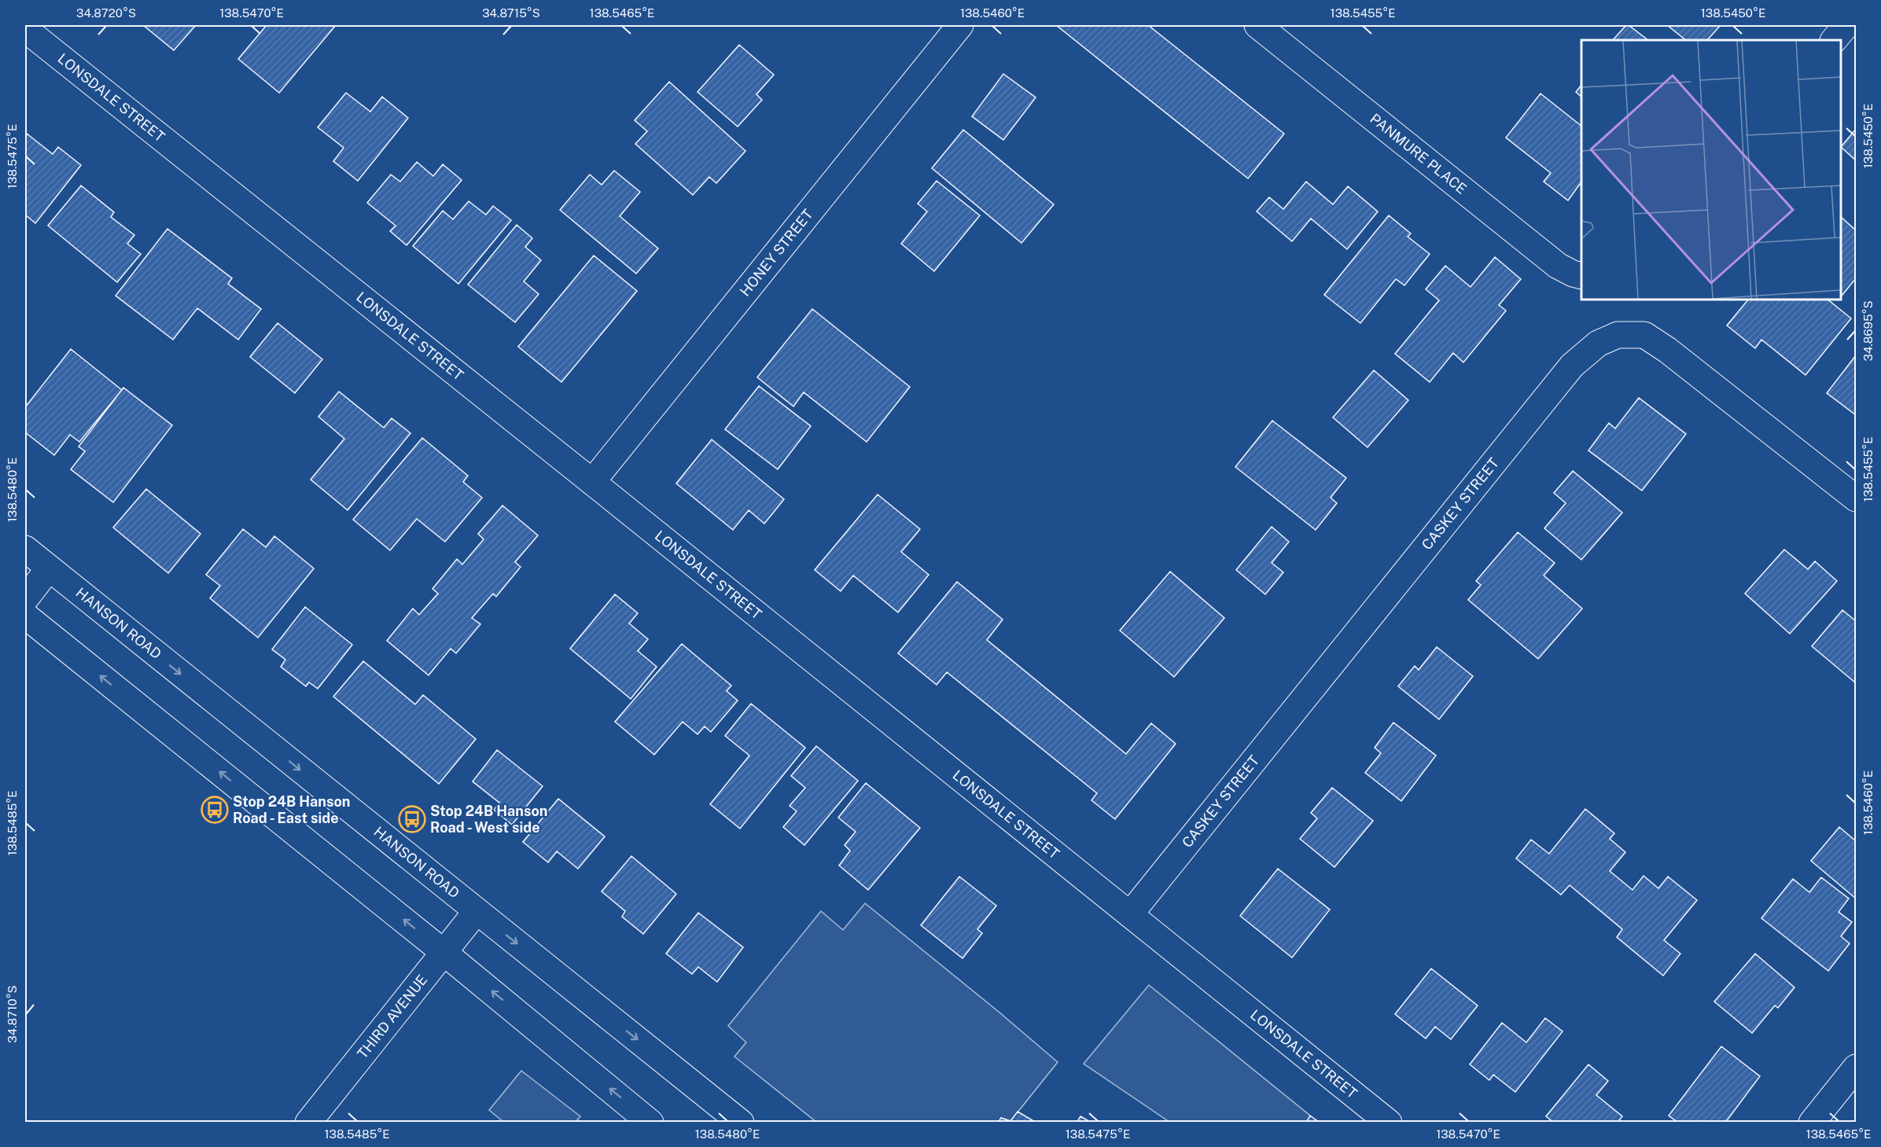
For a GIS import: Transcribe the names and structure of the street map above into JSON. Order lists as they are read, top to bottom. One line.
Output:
{"streets":{"street":["LONSDALE STREET","PANMURE PLACE","HONEY STREET","CASKEY STREET","HANSON ROAD","THIRD AVENUE"]},"crossings":[["LONSDALE STREET","HONEY STREET"],["LONSDALE STREET","CASKEY STREET"],["HANSON ROAD","THIRD AVENUE"]],"places":{"bus stop":["Stop 24B Hanson Road - East side","Stop 24B Hanson Road - West side"]},"coordinates":["34.8720°S","138.5470°E","34.8715°S","138.5465°E","138.5460°E","138.5455°E","138.5450°E","138.5475°E","34.8695°S","138.5480°E","138.5485°E","34.8710°S"]}
